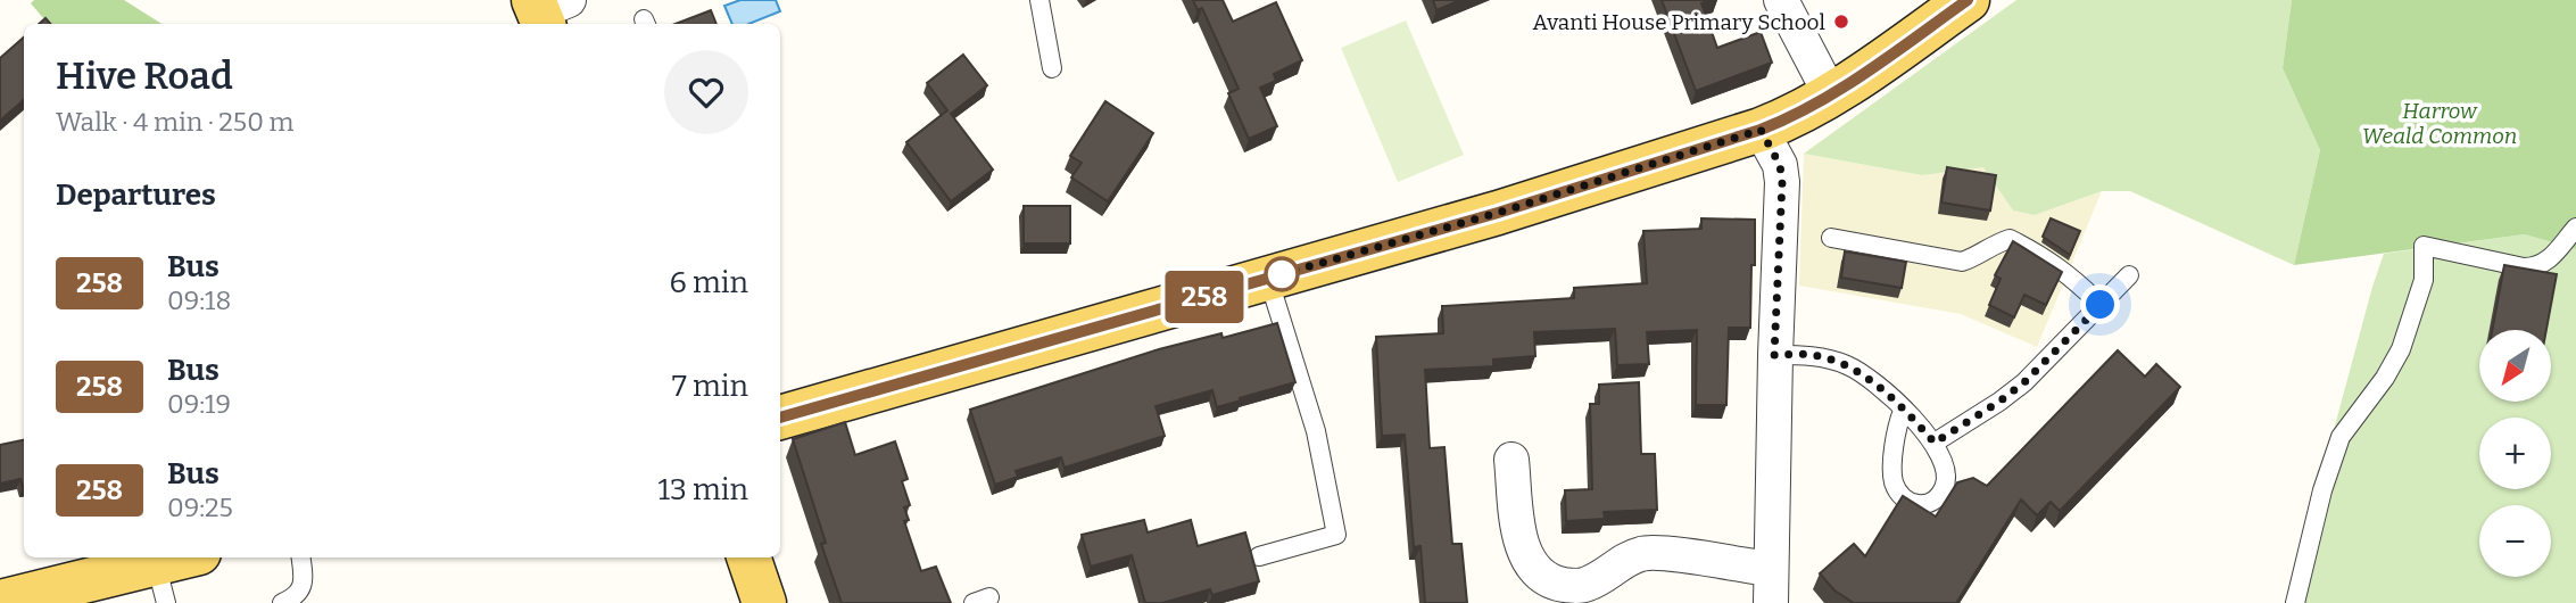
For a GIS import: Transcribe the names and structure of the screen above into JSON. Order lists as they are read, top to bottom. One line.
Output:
{"parks":["Harrow Weald Common"],"places":["Avanti House Primary School"],"lines":["bus line 258"],"north":"bottom left","page":{"on_map":"258","heading":[["Hive Road","Walk · 4 min · 250 m"],"Departures"],"list":[{"mark":"258","name":"Bus","note":"09:18","value":"6 min"},{"mark":"258","name":"Bus","note":"09:19","value":"7 min"},{"mark":"258","name":"Bus","note":"09:25","value":"13 min"}],"map_buttons":["+","−"]}}
